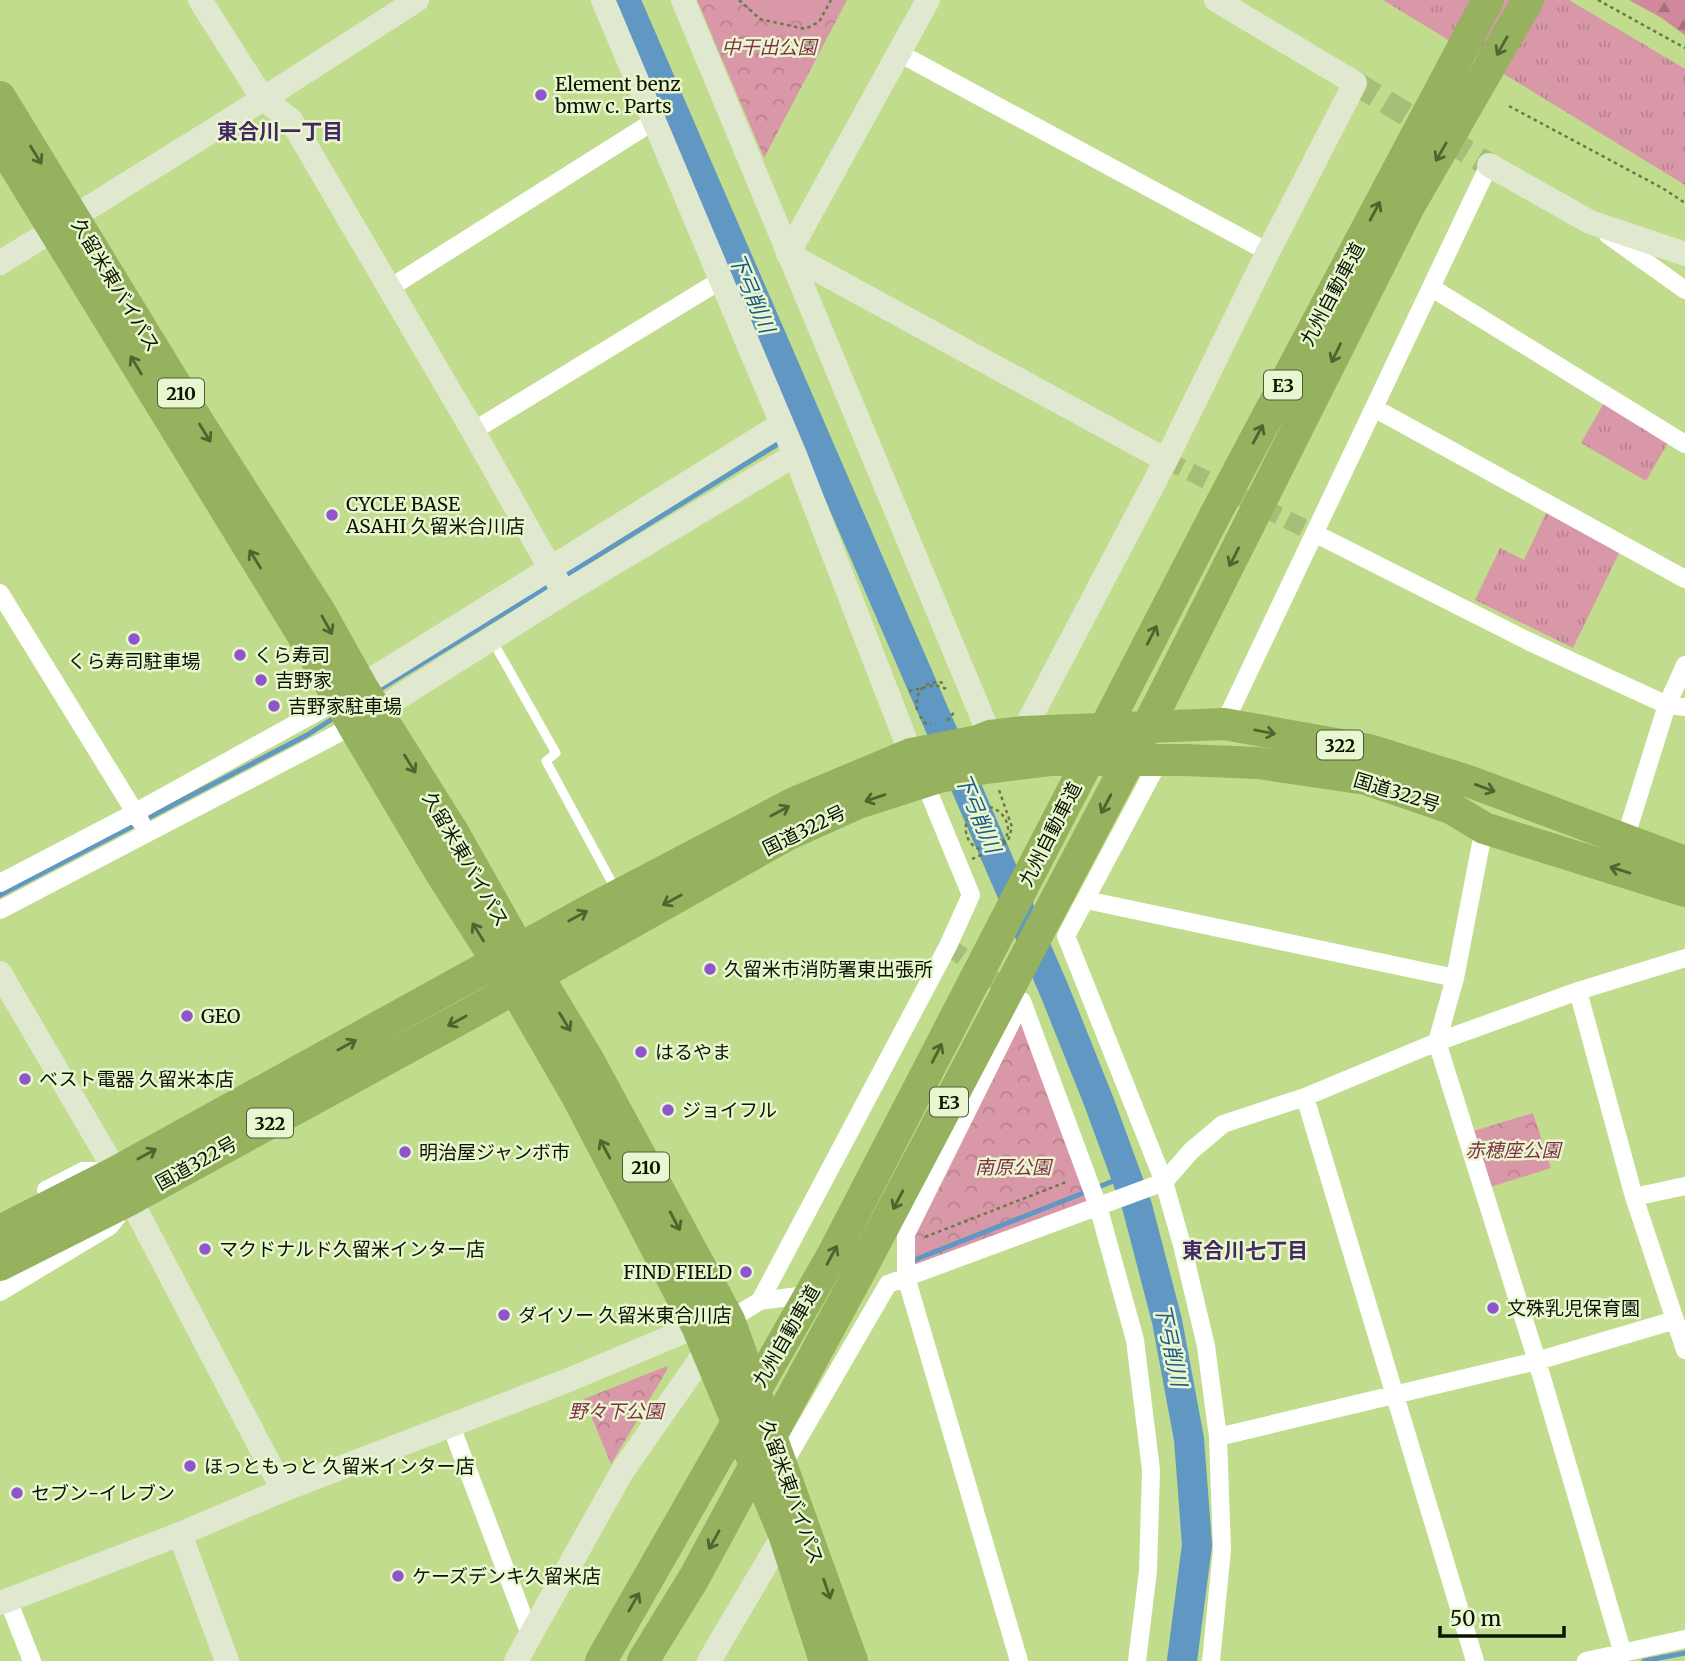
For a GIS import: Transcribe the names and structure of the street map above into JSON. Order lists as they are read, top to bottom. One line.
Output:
{"streets":{"highway":["久留米東バイパス","九州自動車道","E3","210","322","国道322号"]},"crossings":[["久留米東バイパス","国道322号"]],"districts":["東合川一丁目","東合川七丁目"],"water":["下弓削川"],"parks":["中干出公園","赤穂座公園","南原公園","野々下公園"],"places":["Element benz bmw c. Parts","CYCLE BASE ASAHI 久留米合川店","くら寿司駐車場","くら寿司","吉野家","吉野家駐車場","久留米市消防署東出張所","GEO","はるやま","ベスト電器 久留米本店","ジョイフル","明治屋ジャンボ市","マクドナルド久留米インター店","FIND FIELD","文殊乳児保育園","ダイソー 久留米東合川店","ほっともっと 久留米インター店","セブン-イレブン","ケーズデンキ久留米店"],"scale_bar":"50 m"}
